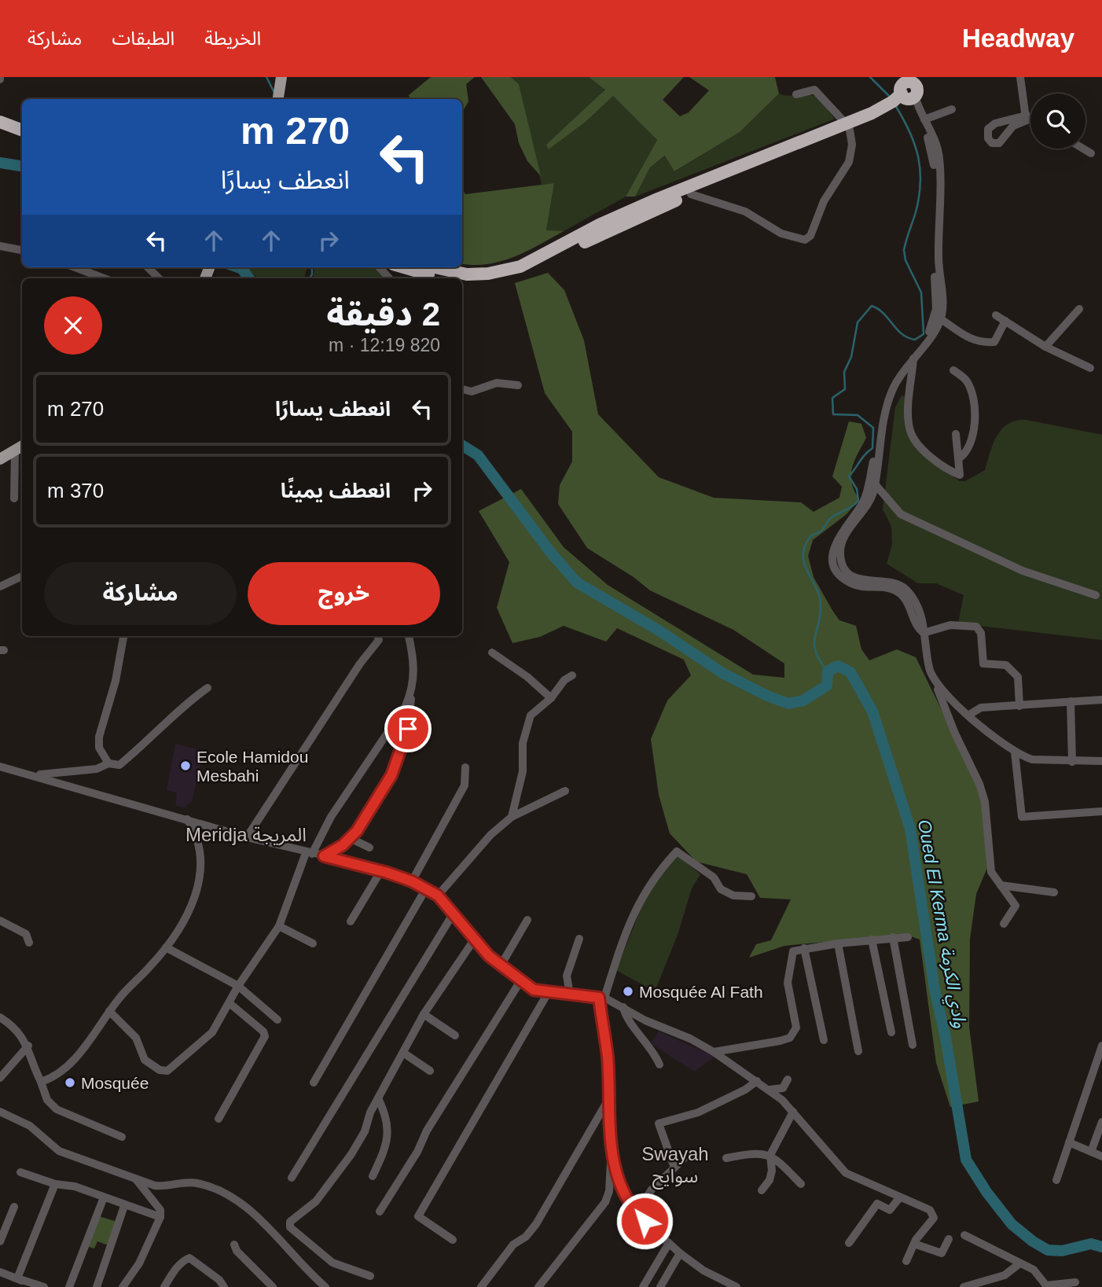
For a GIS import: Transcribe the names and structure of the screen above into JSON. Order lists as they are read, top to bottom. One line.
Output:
{"districts":["Meridja المريجة","Swayah سوايح"],"water":["Oued El Kerma وادي الكرمة"],"places":["Ecole Hamidou Mesbahi","Mosquée Al Fath","Mosquée"],"page":{"header":"Headway","nav":["الخريطة","الطبقات","مشاركة"],"turn":["270 m","انعطف يسارًا"],"heading":["2 دقيقة","820 m · 12:19"],"list":[{"name":"انعطف يسارًا","value":"270 m"},{"name":"انعطف يمينًا","value":"370 m"}],"buttons":["خروج","مشاركة"]}}
